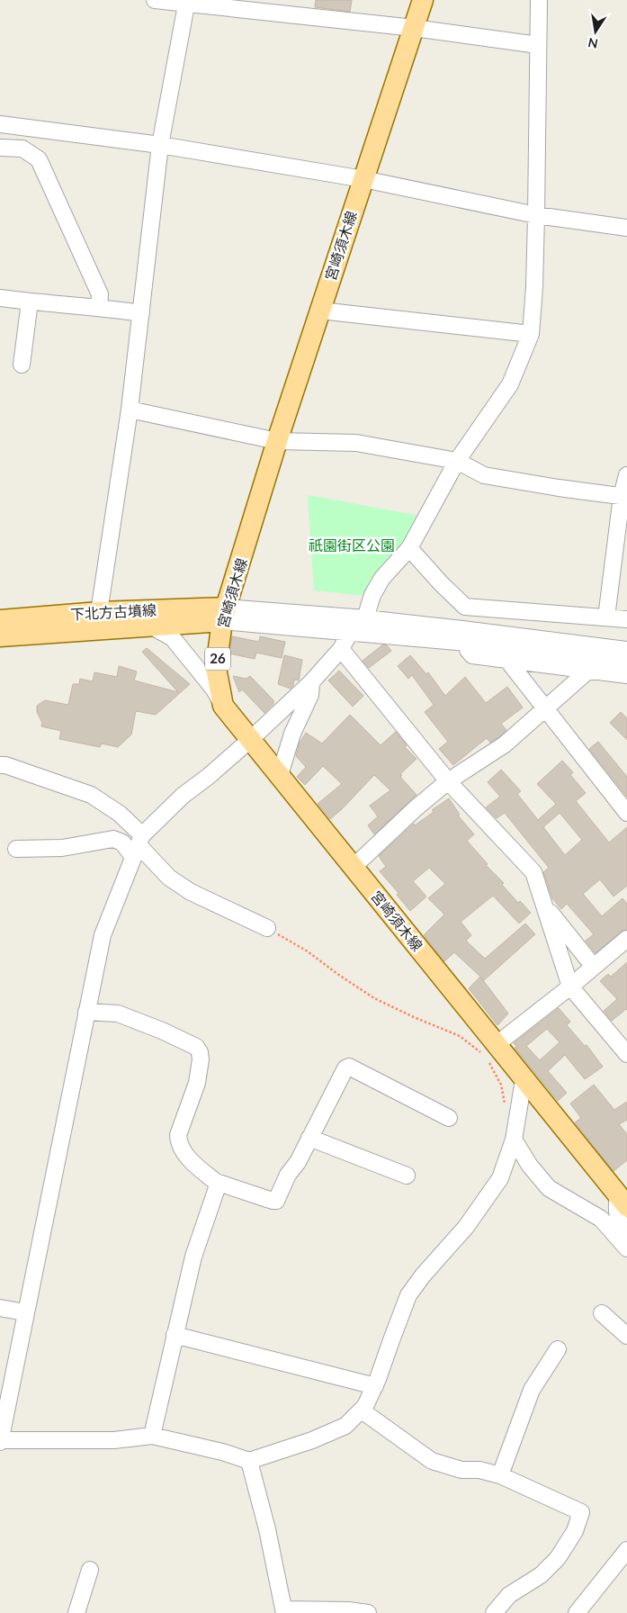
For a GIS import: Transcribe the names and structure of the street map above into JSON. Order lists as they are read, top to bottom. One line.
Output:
{"streets":{"main road":["宮崎須木線","下北方古墳線","26"]},"crossings":[["宮崎須木線","下北方古墳線"]],"parks":["祇園街区公園"],"north":"bottom"}
